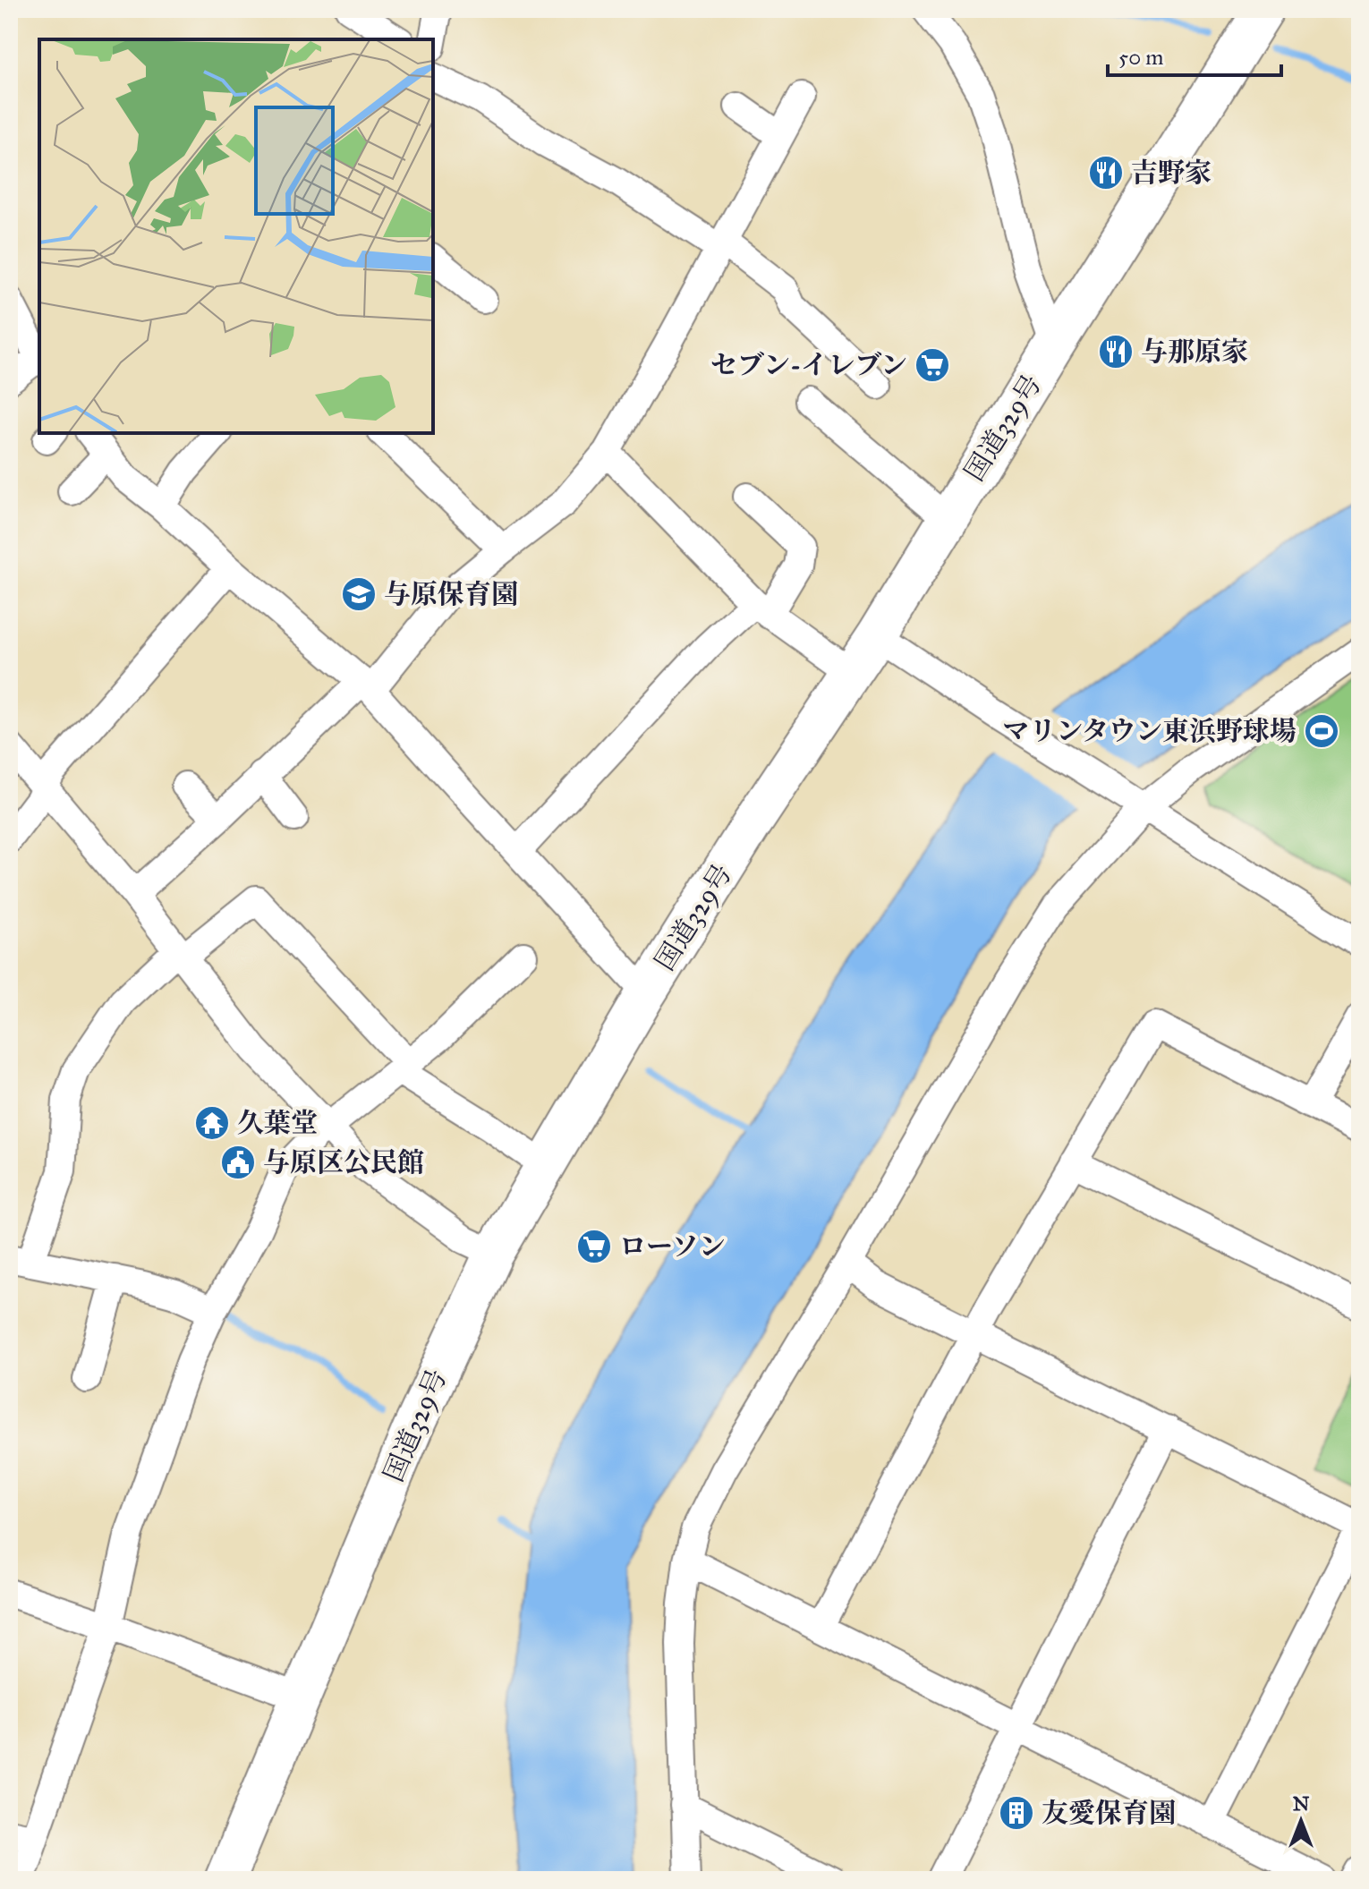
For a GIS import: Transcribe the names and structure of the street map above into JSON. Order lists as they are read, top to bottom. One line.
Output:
{"streets":{"highway":["国道329号"]},"places":{"restaurant":["吉野家","与那原家"],"supermarket":["セブン-イレブン","ローソン"],"school or university":["与原保育園"],"sports":["マリンタウン東浜野球場"],"temple":["久葉堂"],"public building":["与原区公民館"],"building":["友愛保育園"]},"scale_bar":"50 m","north":"top"}
